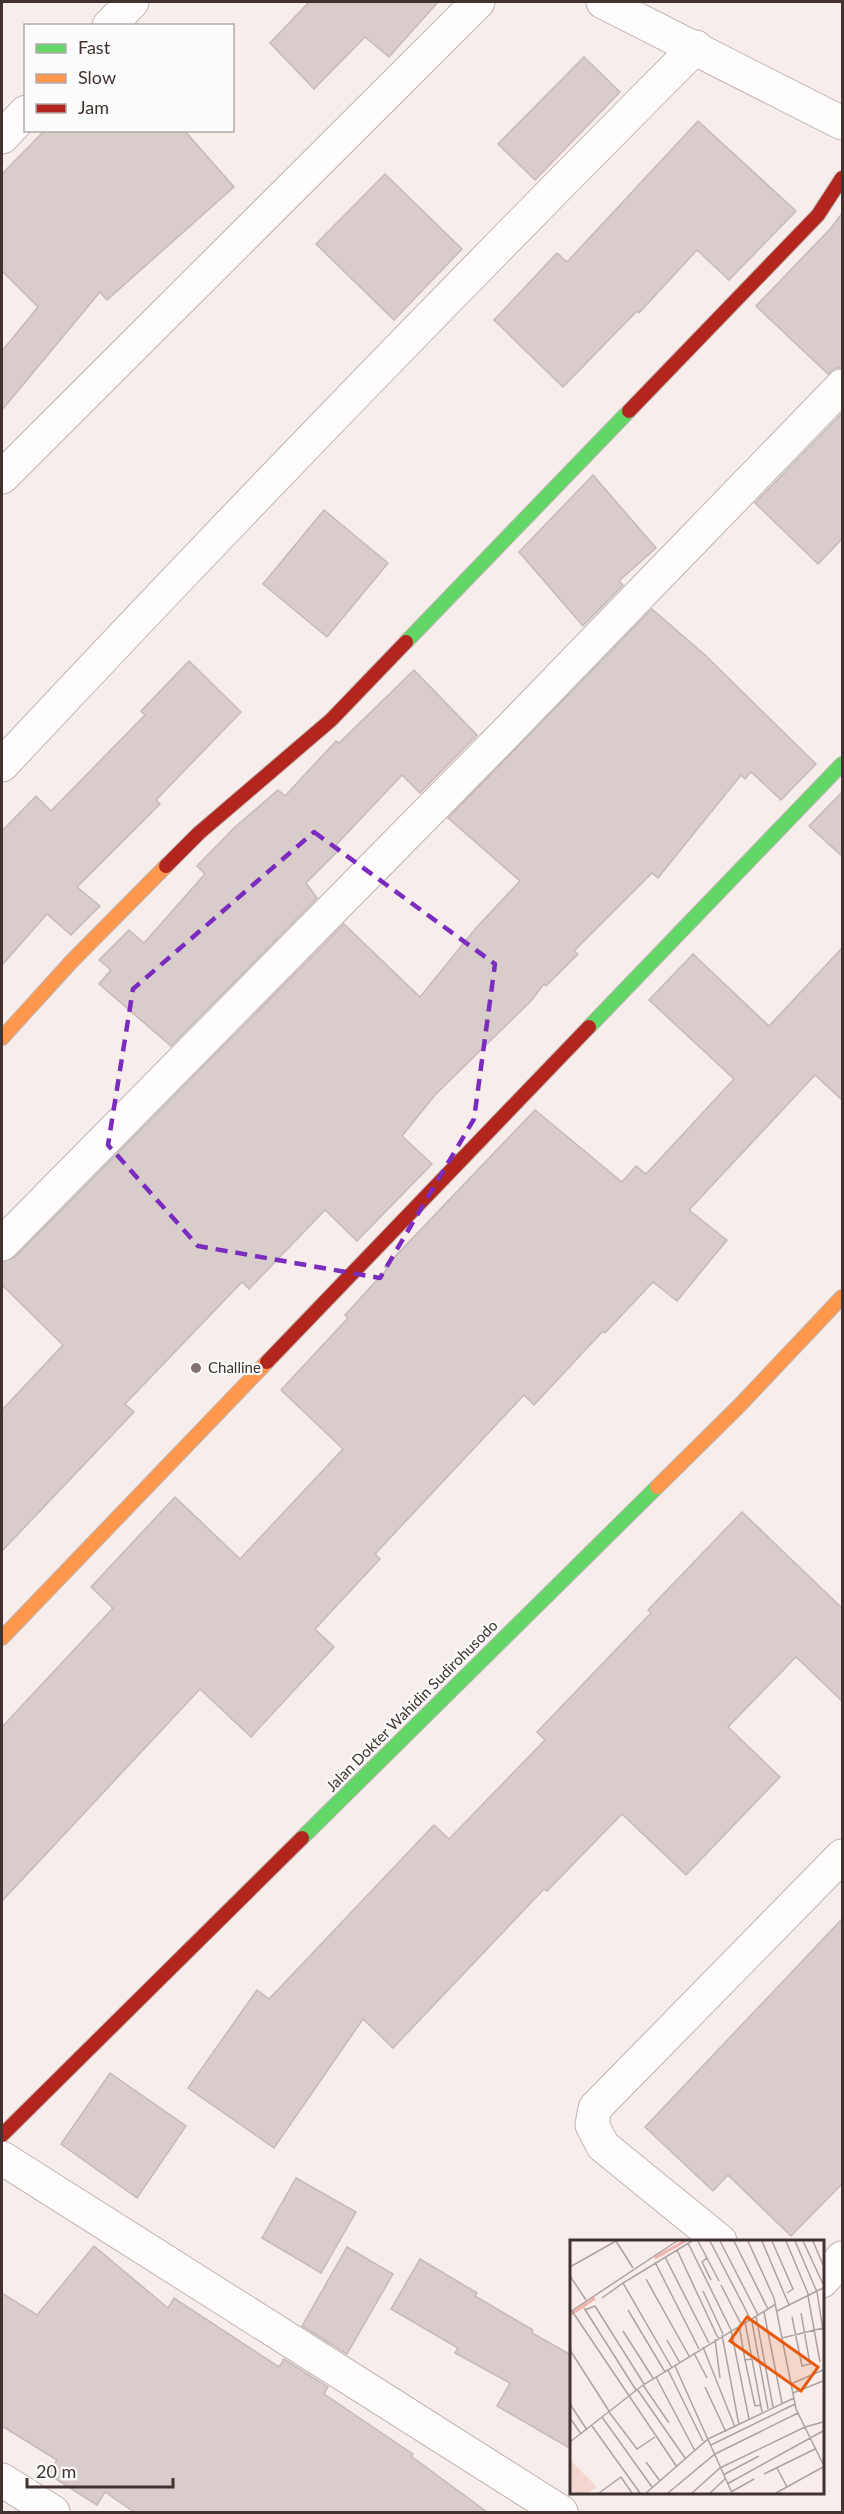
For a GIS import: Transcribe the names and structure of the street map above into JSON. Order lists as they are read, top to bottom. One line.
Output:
{"streets":{"street":["Jalan Dokter Wahidin Sudirohusodo"]},"places":["Challine"],"legend":["Fast","Slow","Jam"],"scale_bar":"20 m"}
